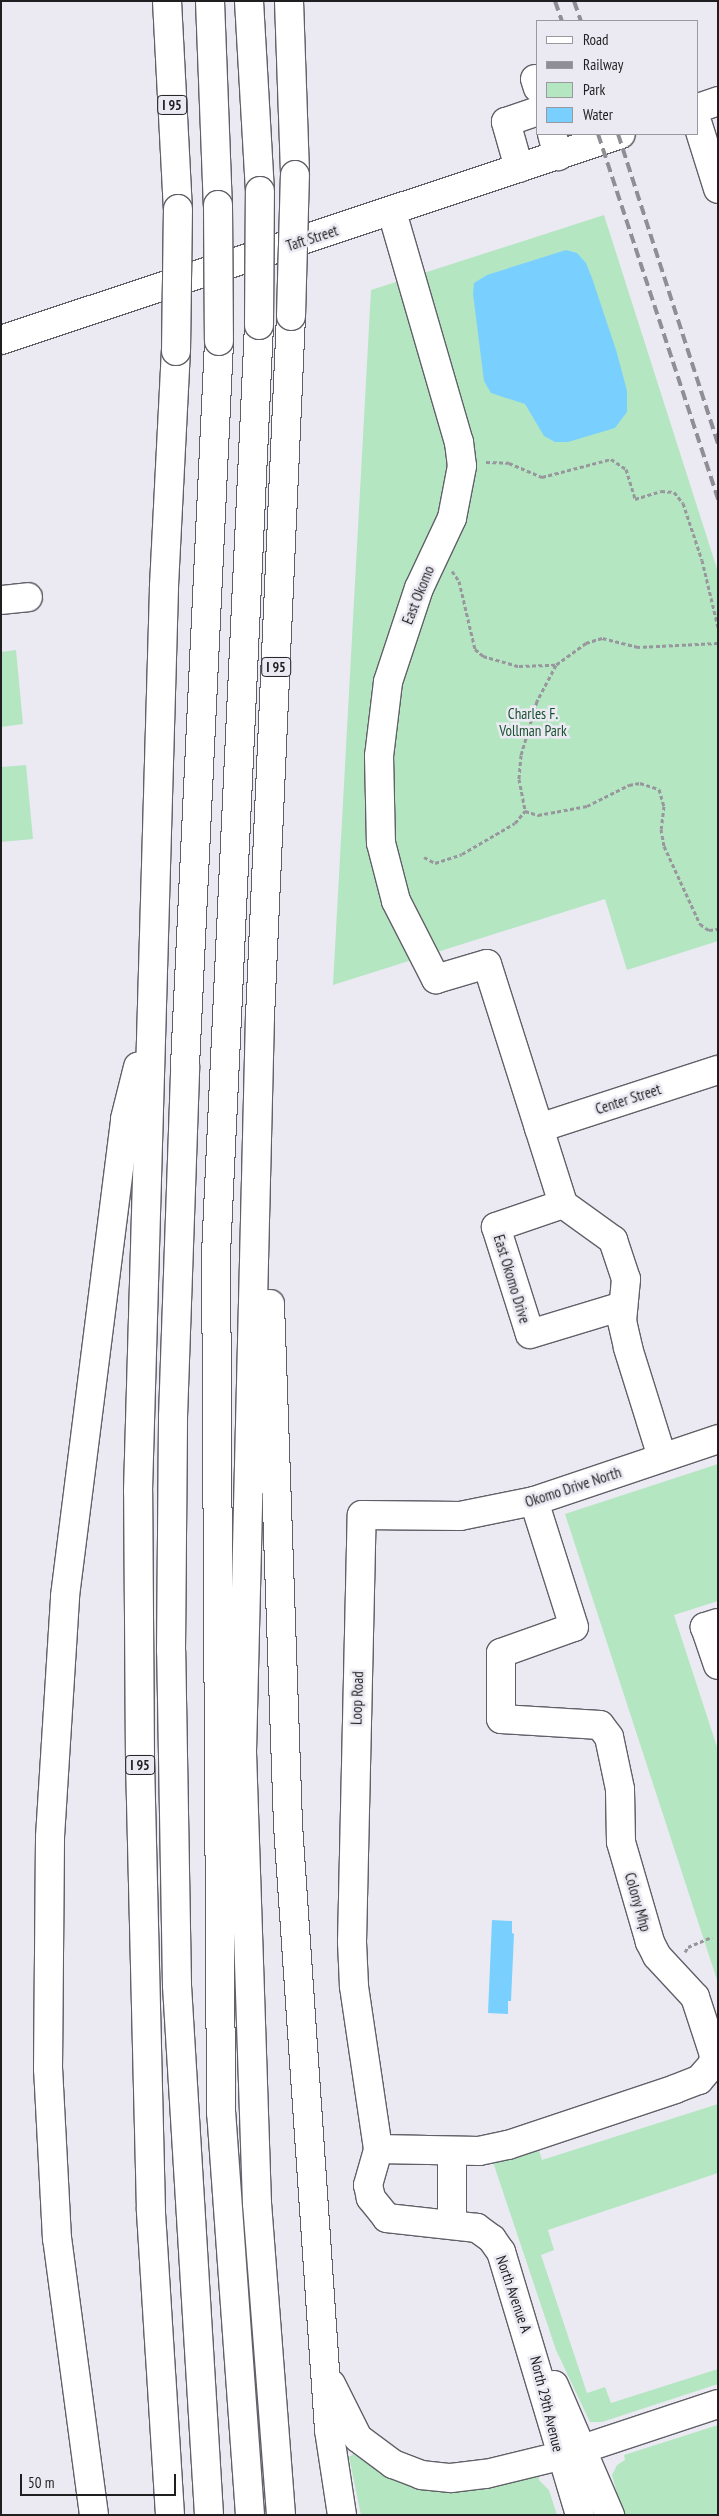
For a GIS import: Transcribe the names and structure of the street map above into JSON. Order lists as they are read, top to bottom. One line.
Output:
{"streets":{"main road":["I 95","Taft Street","East Okomo","Center Street","East Okomo Drive","Okomo Drive North","Loop Road","Colony Mhp","North Avenue A","North 29th Avenue"]},"crossings":[["Taft Street","East Okomo"],["East Okomo","Center Street"],["Okomo Drive North","Loop Road"],["Okomo Drive North","Colony Mhp"],["Loop Road","North Avenue A"],["North Avenue A","North 29th Avenue"]],"parks":["Charles F. Vollman Park"],"legend":["Road","Railway","Park","Water"],"scale_bar":"50 m"}
